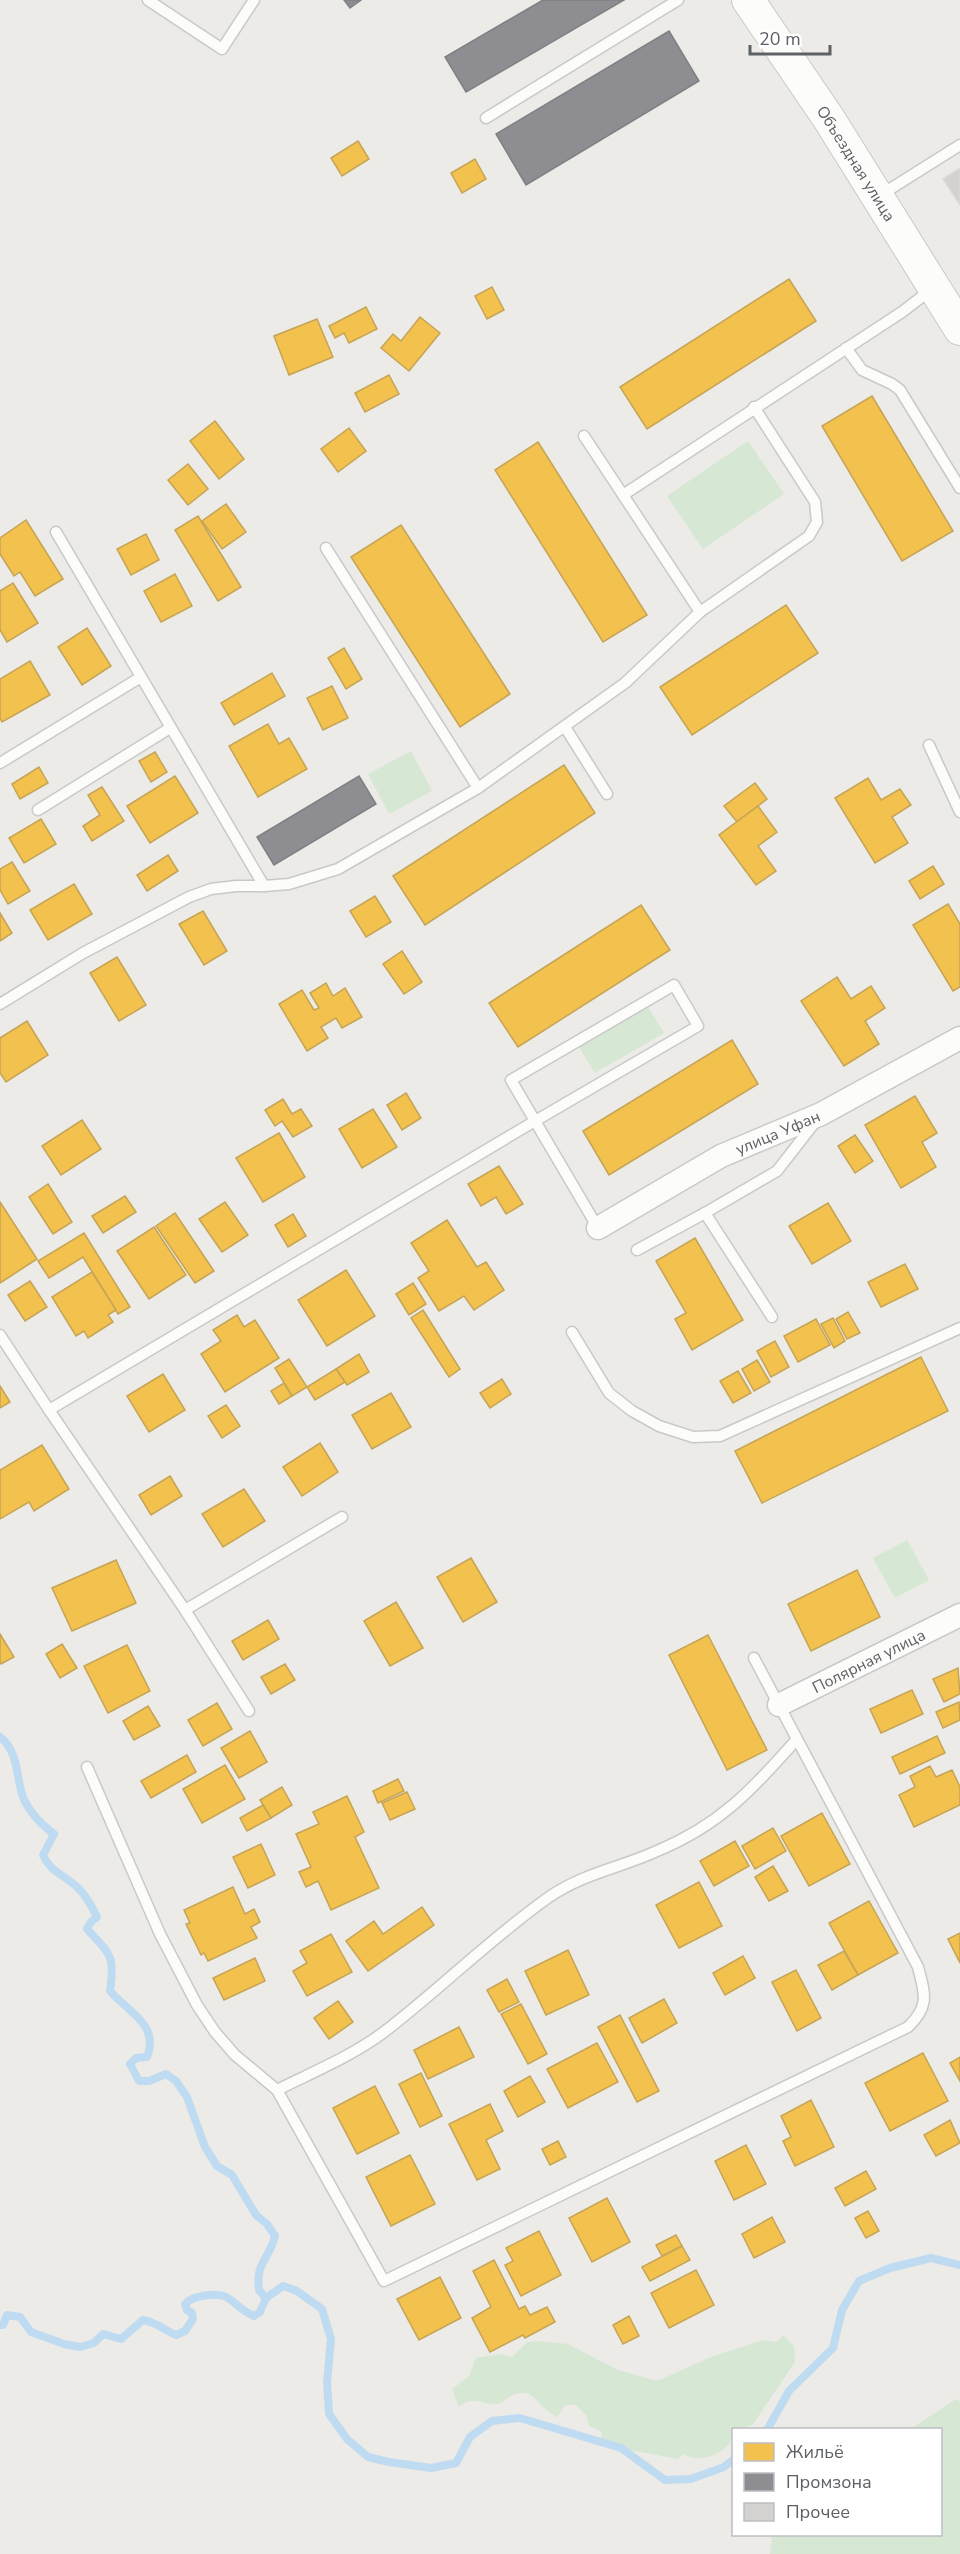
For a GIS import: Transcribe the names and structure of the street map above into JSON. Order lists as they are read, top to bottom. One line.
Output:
{"streets":{"main road":["Объездная улица"],"street":["улица Уфан","Полярная улица"]},"legend":["Жильё","Промзона","Прочее"],"scale_bar":"20 m"}
